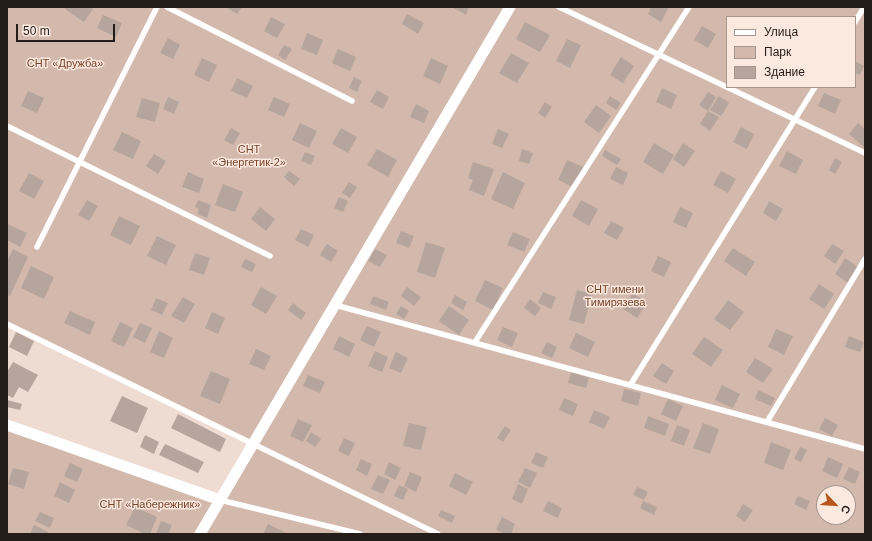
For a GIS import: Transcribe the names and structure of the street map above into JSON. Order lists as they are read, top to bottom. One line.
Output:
{"parks":["СНТ «Дружба»","СНТ «Энергетик-2»","СНТ имени Тимирязева","СНТ «Набережник»"],"legend":["Улица","Парк","Здание"],"scale_bar":"50 m","north":"bottom right"}
